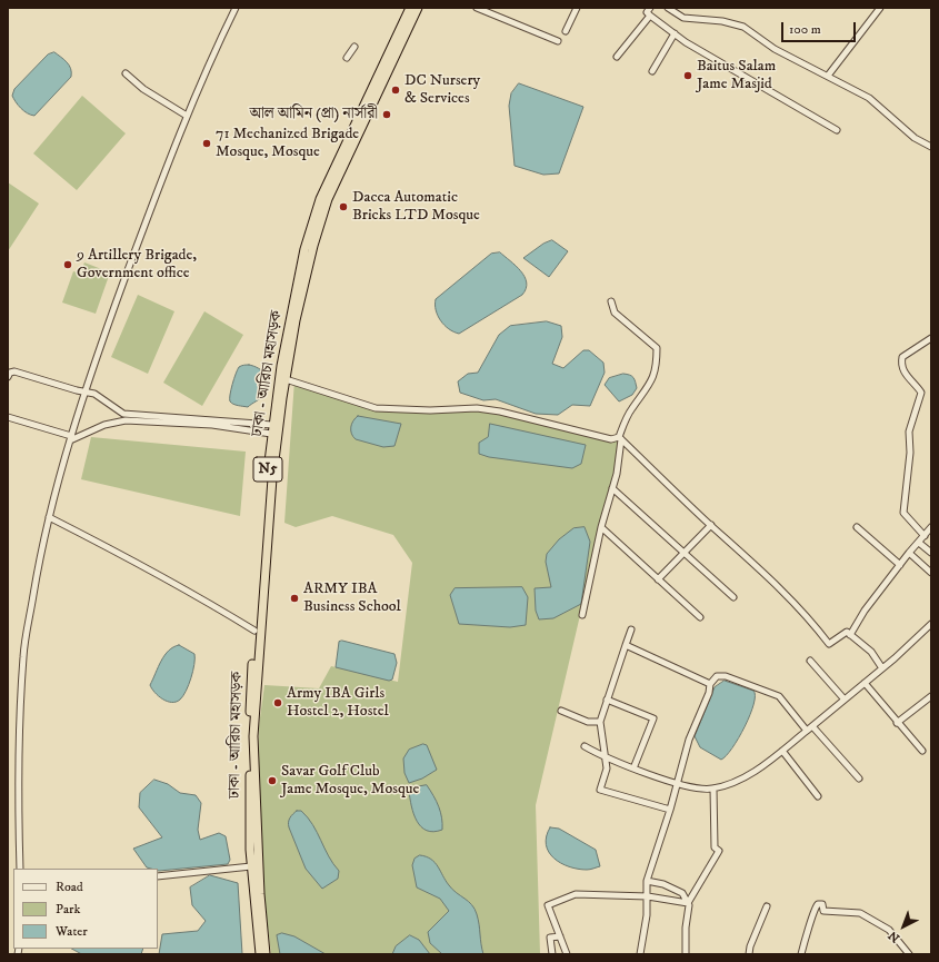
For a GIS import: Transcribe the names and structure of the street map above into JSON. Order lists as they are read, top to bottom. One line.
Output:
{"streets":{"highway":["ঢাকা - আরিচা মহাসড়ক","N5"]},"crossings":[["ঢাকা - আরিচা মহাসড়ক","N5"]],"places":["Baitus Salam Jame Masjid","DC Nursery & Services","আল আমিন (প্রা) নার্সারী","71 Mechanized Brigade Mosque, Mosque","Dacca Automatic Bricks LTD Mosque","9 Artillery Brigade, Government office","ARMY IBA Business School","Army IBA Girls Hostel 2, Hostel","Savar Golf Club Jame Mosque, Mosque"],"legend":["Road","Park","Water"],"scale_bar":"100 m","north":"bottom left"}
